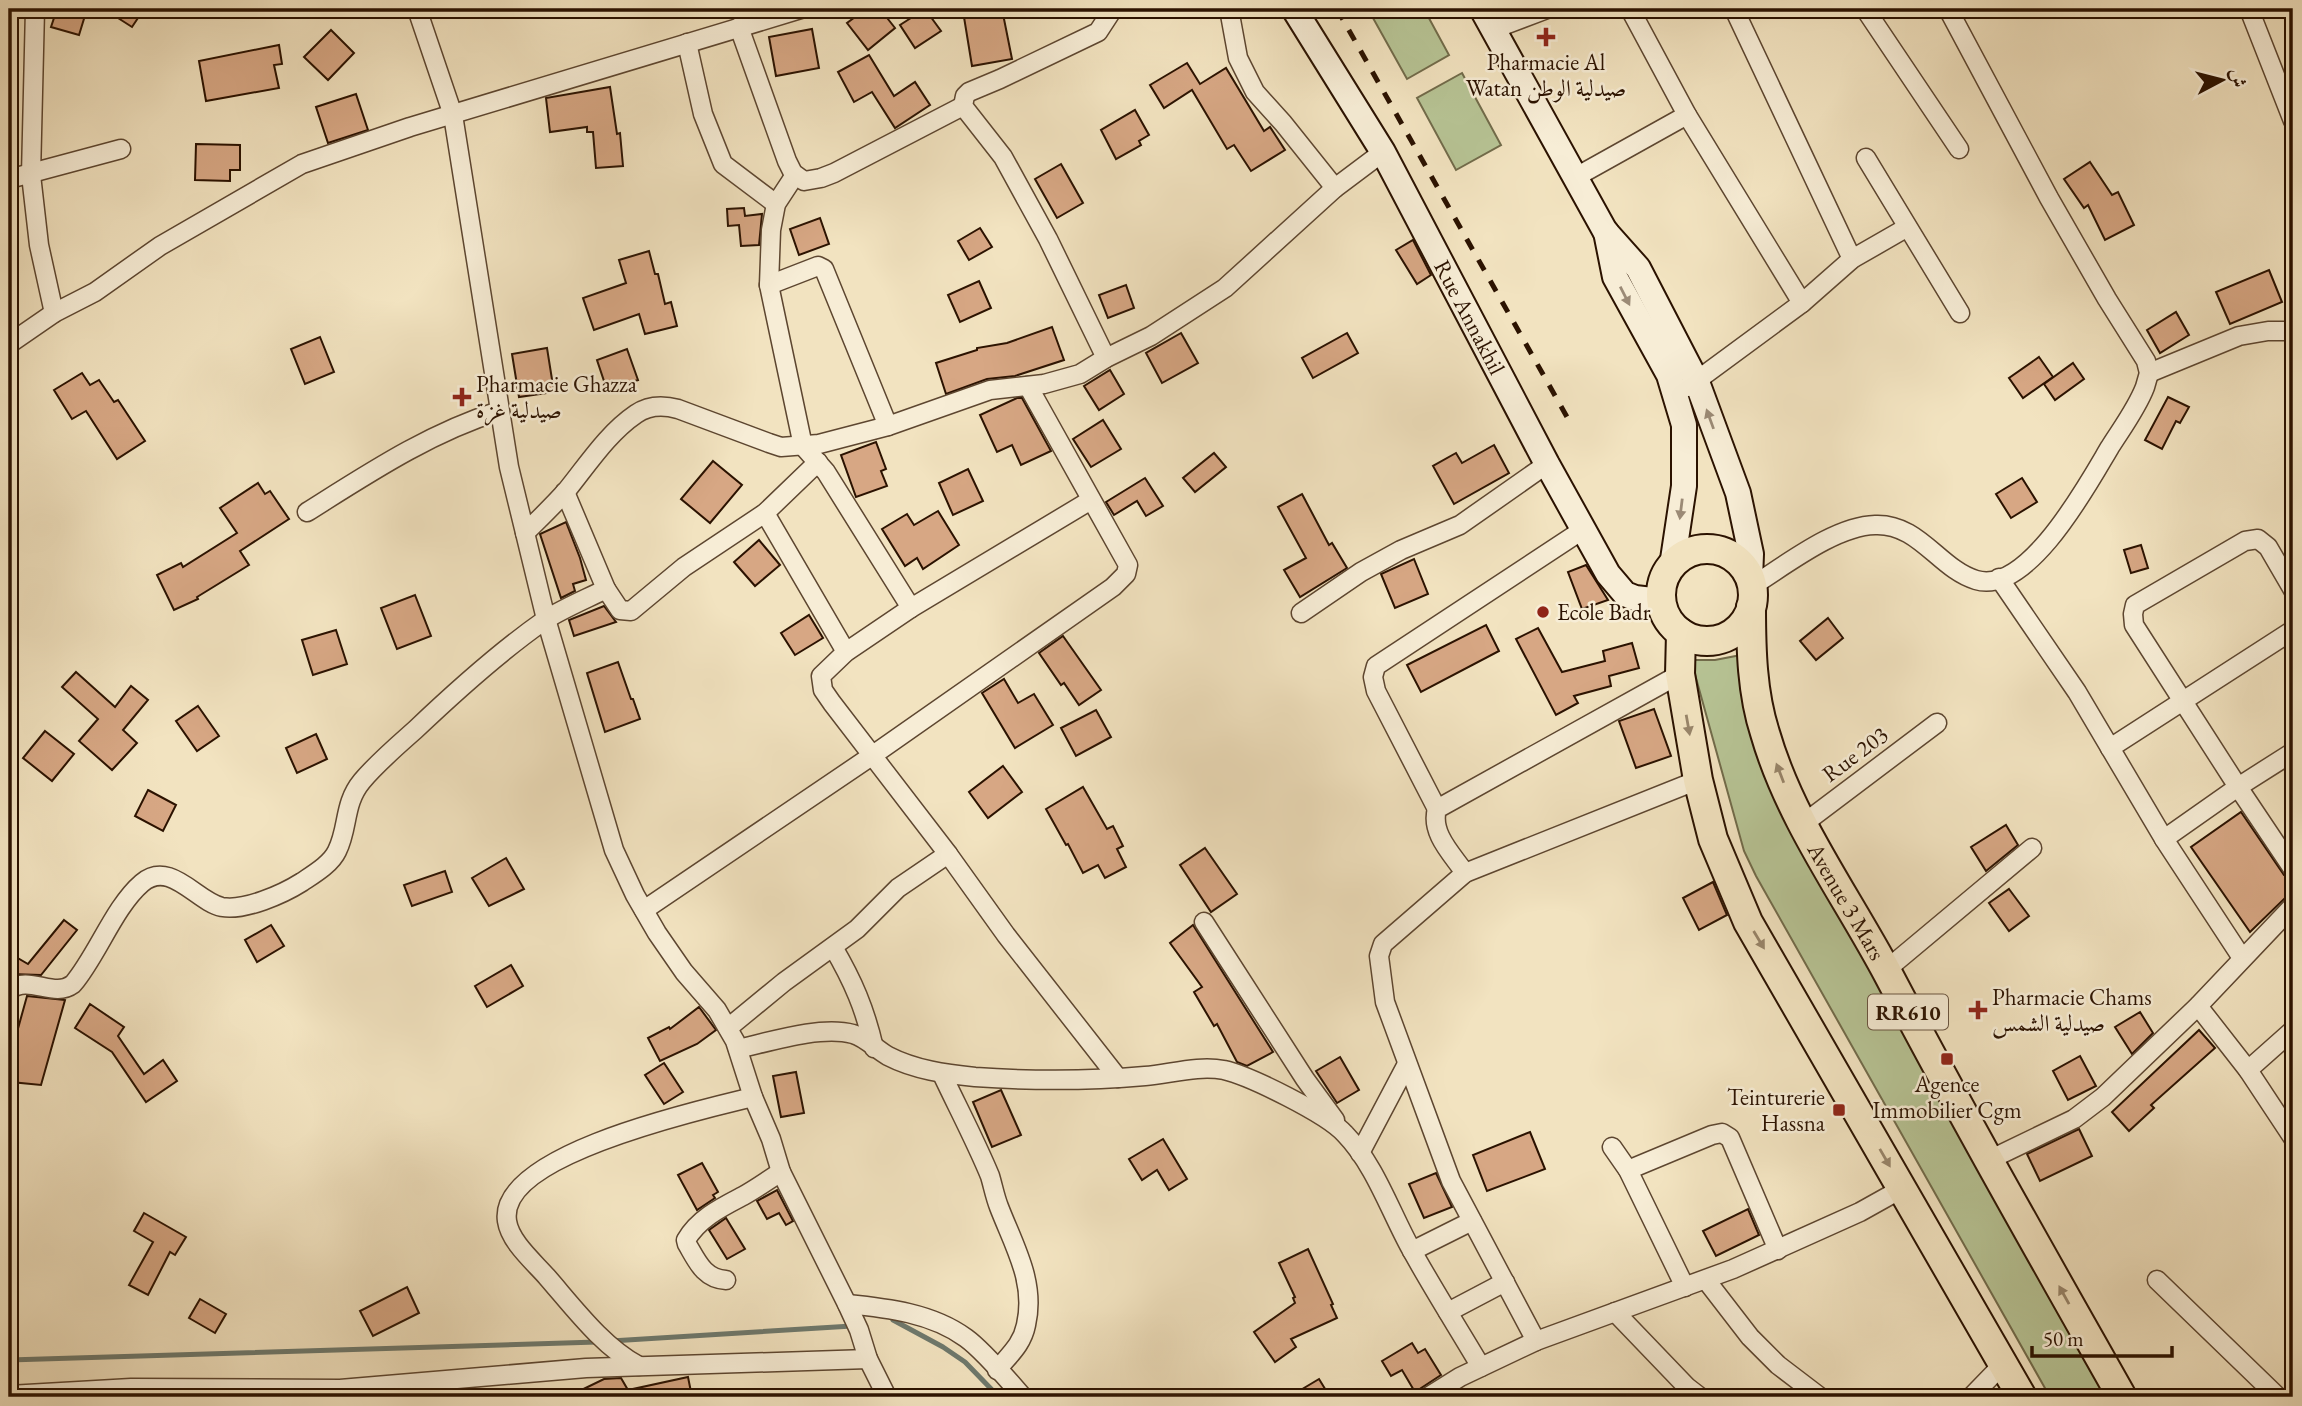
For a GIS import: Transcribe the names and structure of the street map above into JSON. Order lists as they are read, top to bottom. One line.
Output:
{"streets":{"main road":["Rue Annakhil","Avenue 3 Mars","RR610"],"street":["Rue 203"]},"crossings":[["Rue Annakhil","Avenue 3 Mars"],["Rue Annakhil","RR610"],["Rue 203","Avenue 3 Mars"],["Avenue 3 Mars","RR610"]],"places":{"health":["Pharmacie Al Watan صيدلية الوطن","Pharmacie Ghazza صيدلية غزة","Pharmacie Chams صيدلية الشمس"],"other":["Ecole Badr"],"transit":["Agence Immobilier Cgm","Teinturerie Hassna"]},"scale_bar":"50 m","north":"right"}
